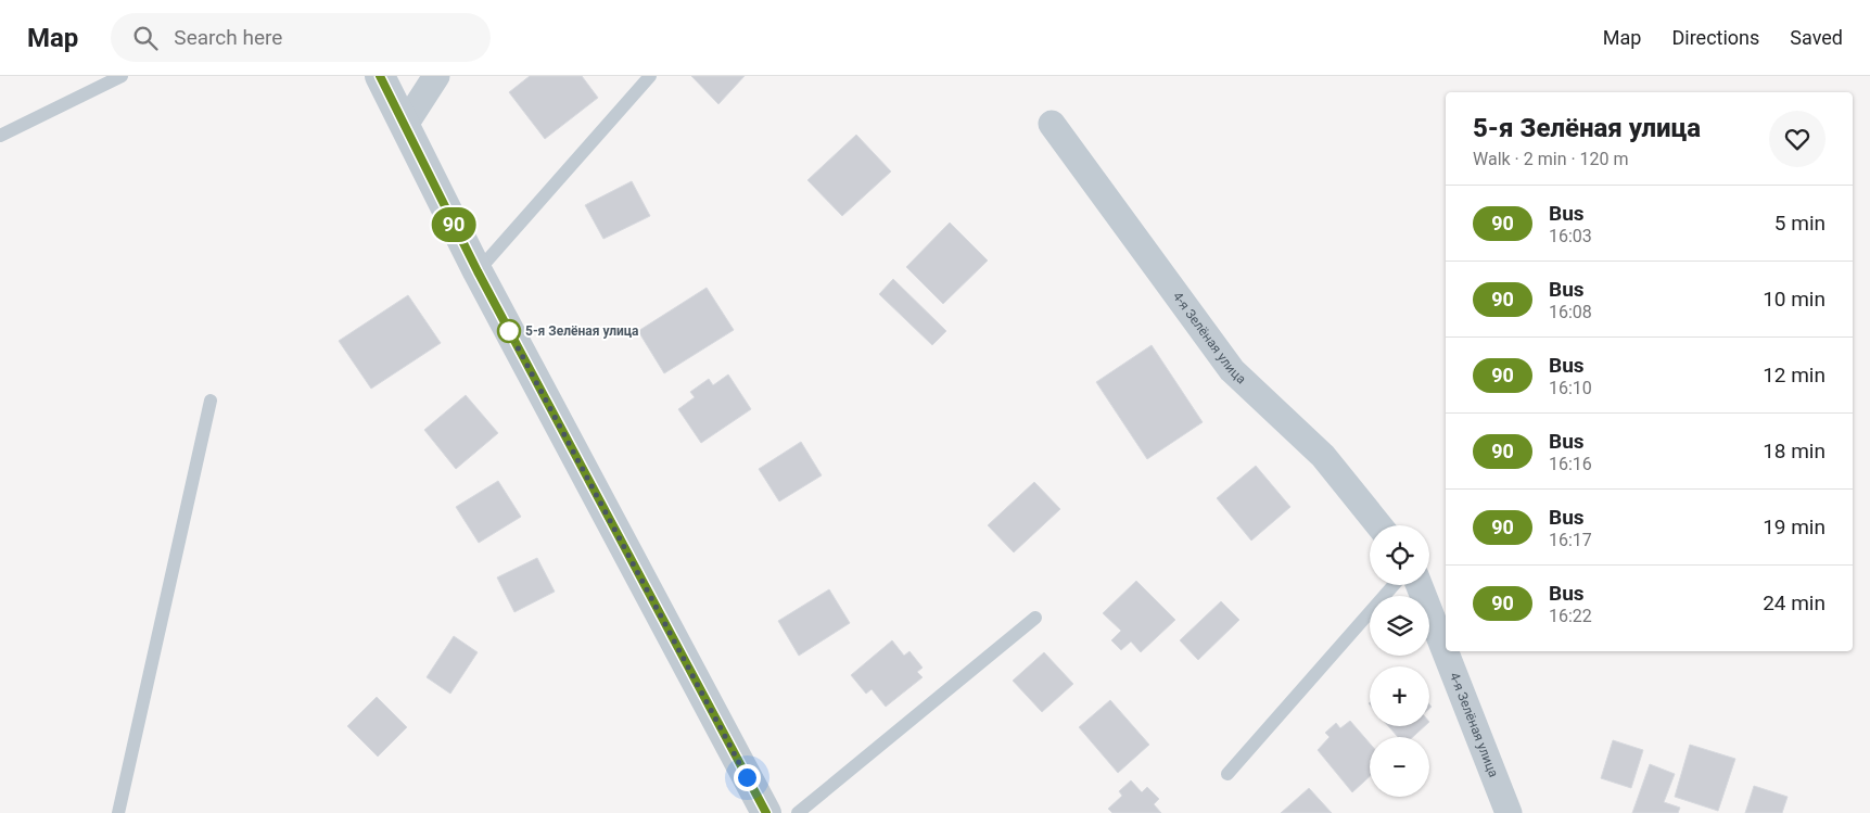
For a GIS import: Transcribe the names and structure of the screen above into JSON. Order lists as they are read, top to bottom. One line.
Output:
{"streets":{"street":["4-я Зелёная улица"]},"places":["5-я Зелёная улица"],"lines":["bus line 90"],"page":{"header":"Map","search":"Search here","nav":["Map","Directions","Saved"],"on_map":"90","heading":["5-я Зелёная улица","Walk · 2 min · 120 m"],"list":[{"mark":"90","name":"Bus","note":"16:03","value":"5 min"},{"mark":"90","name":"Bus","note":"16:08","value":"10 min"},{"mark":"90","name":"Bus","note":"16:10","value":"12 min"},{"mark":"90","name":"Bus","note":"16:16","value":"18 min"},{"mark":"90","name":"Bus","note":"16:17","value":"19 min"},{"mark":"90","name":"Bus","note":"16:22","value":"24 min"}],"map_buttons":["+","−"]}}
